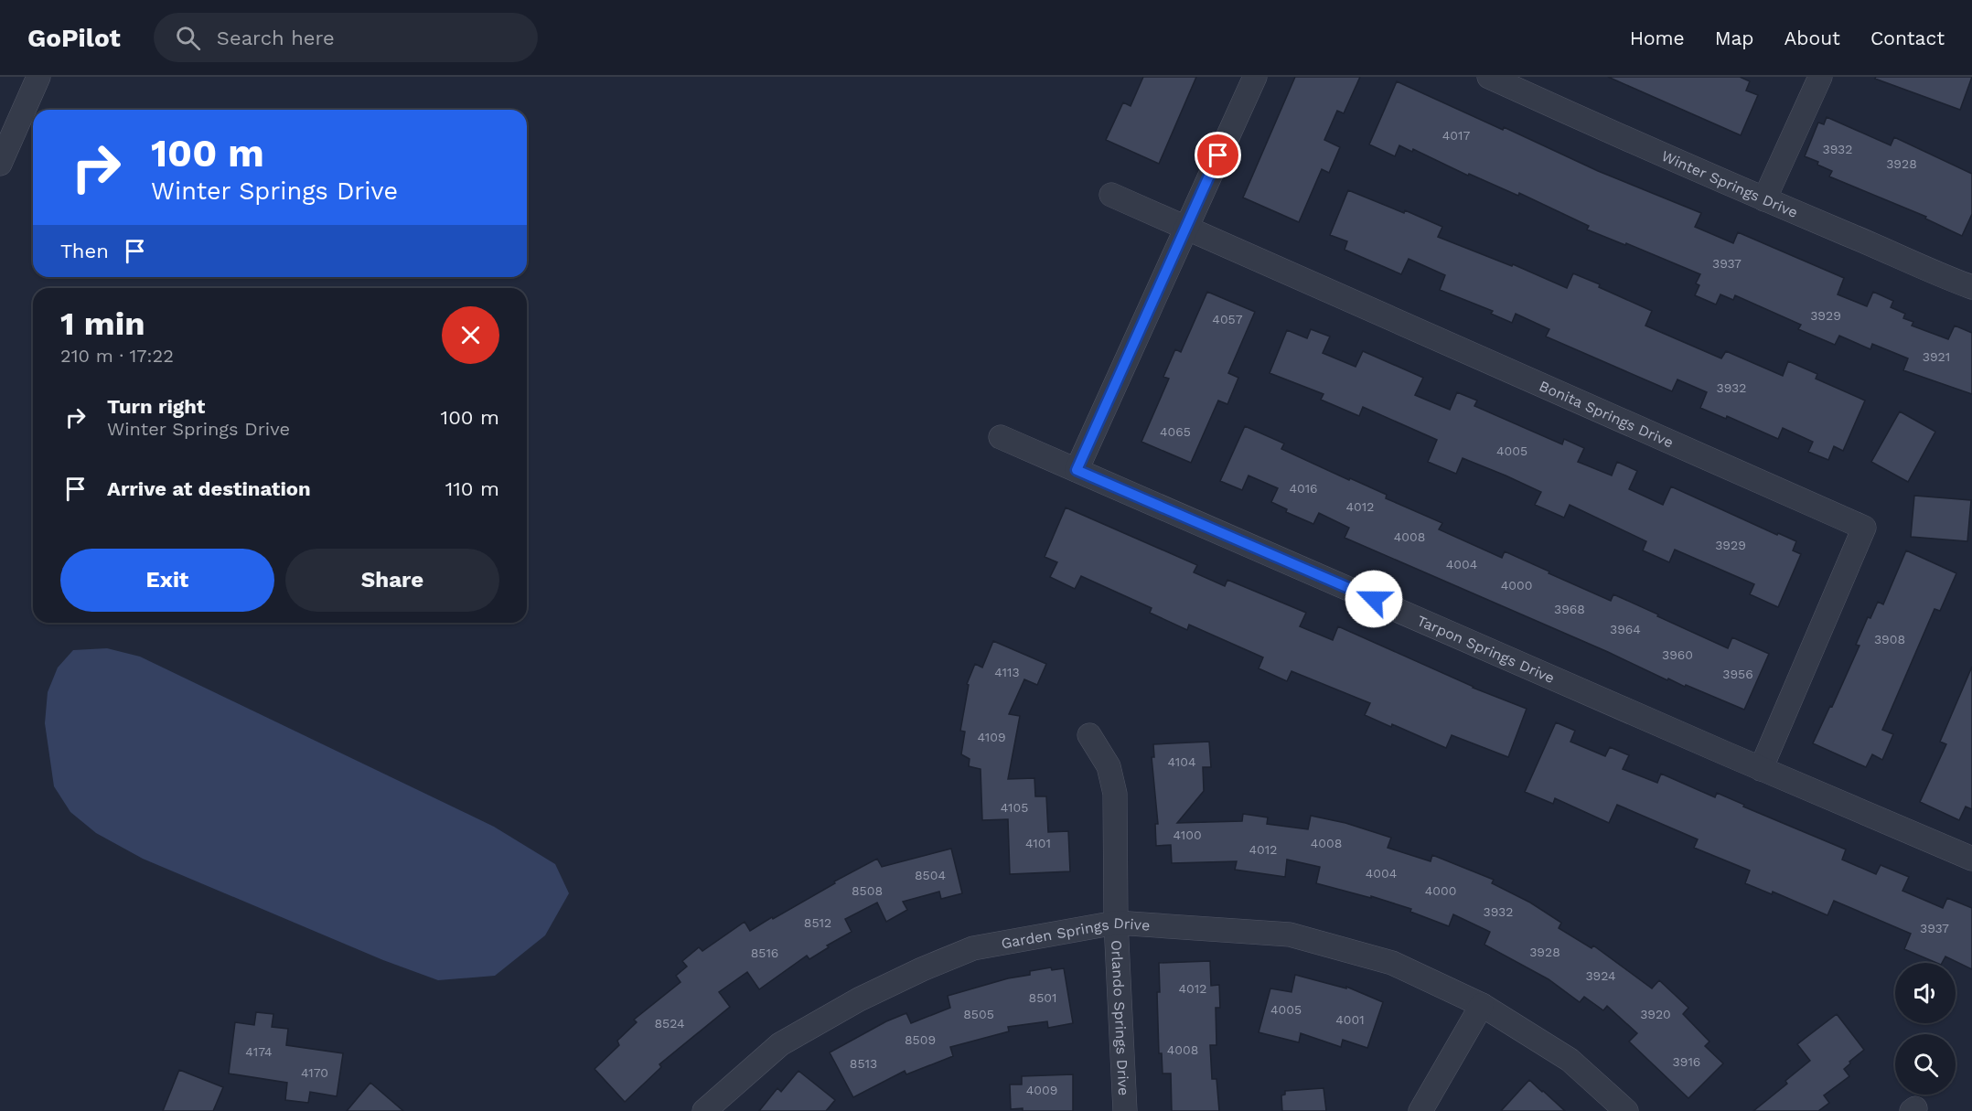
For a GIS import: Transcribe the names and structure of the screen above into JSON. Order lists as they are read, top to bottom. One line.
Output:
{"streets":{"street":["Winter Springs Drive","Bonita Springs Drive","Tarpon Springs Drive","Garden Springs Drive","Orlando Springs Drive"]},"crossings":[["Bonita Springs Drive","Tarpon Springs Drive"],["Garden Springs Drive","Orlando Springs Drive"]],"house_numbers":["4017","3932","3928","3937","3929","4057","3921","3932","4065","4005","4016","4012","4008","3929","4004","4000","3968","3964","3908","3960","4113","3956","4109","4104","4105","4100","4101","4008","4012","4004","8504","8508","4000","3932","8512","3937","3928","8516","3924","4012","8501","4005","8505","3920","4001","8524","8509","4008","4174","3916","8513","4170","4009"],"page":{"header":"GoPilot","search":"Search here","nav":["Home","Map","About","Contact"],"turn":["100 m","Winter Springs Drive"],"then":"Then","heading":["1 min","210 m · 17:22"],"list":[{"name":"Turn right","note":"Winter Springs Drive","value":"100 m"},{"name":"Arrive at destination","value":"110 m"}],"buttons":["Exit","Share"]}}
